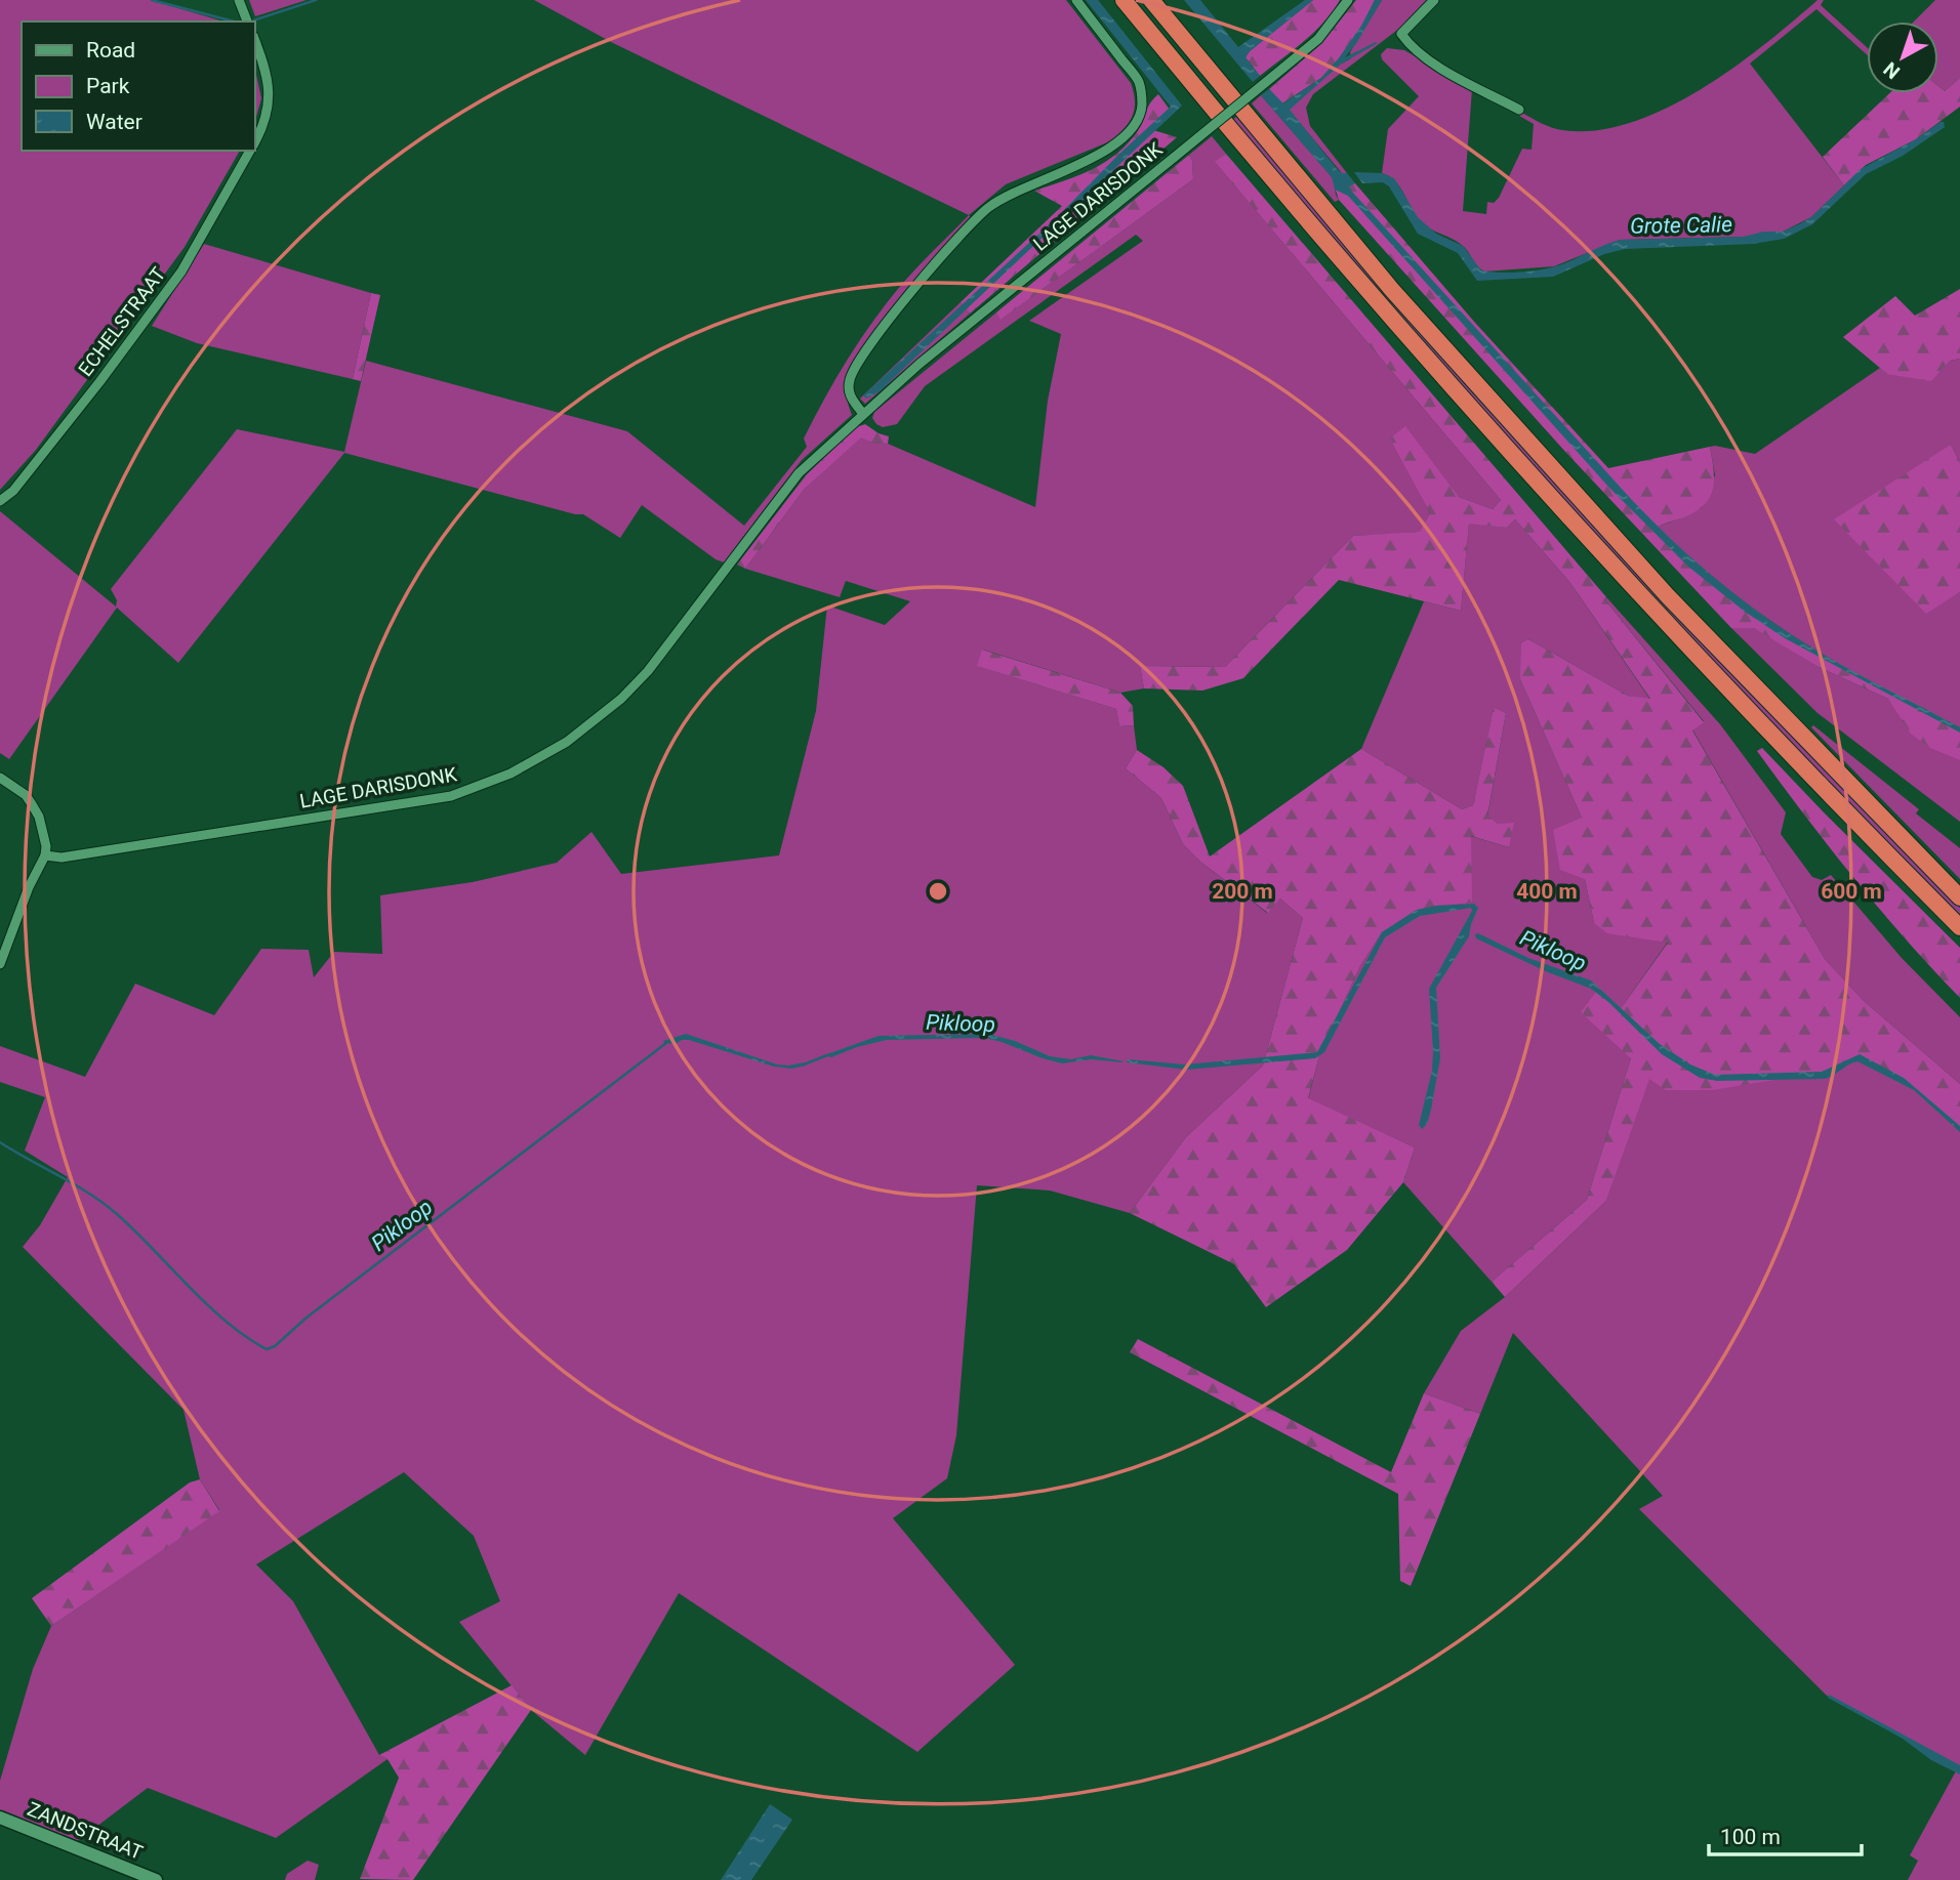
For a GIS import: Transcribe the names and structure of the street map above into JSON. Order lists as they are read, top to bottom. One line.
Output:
{"streets":{"street":["LAGE DARISDONK","ECHELSTRAAT","ZANDSTRAAT"]},"water":["Grote Calie","Pikloop"],"legend":["Road","Park","Water"],"scale_bar":"100 m","north":"bottom left","rings":["200 m","400 m","600 m"]}
